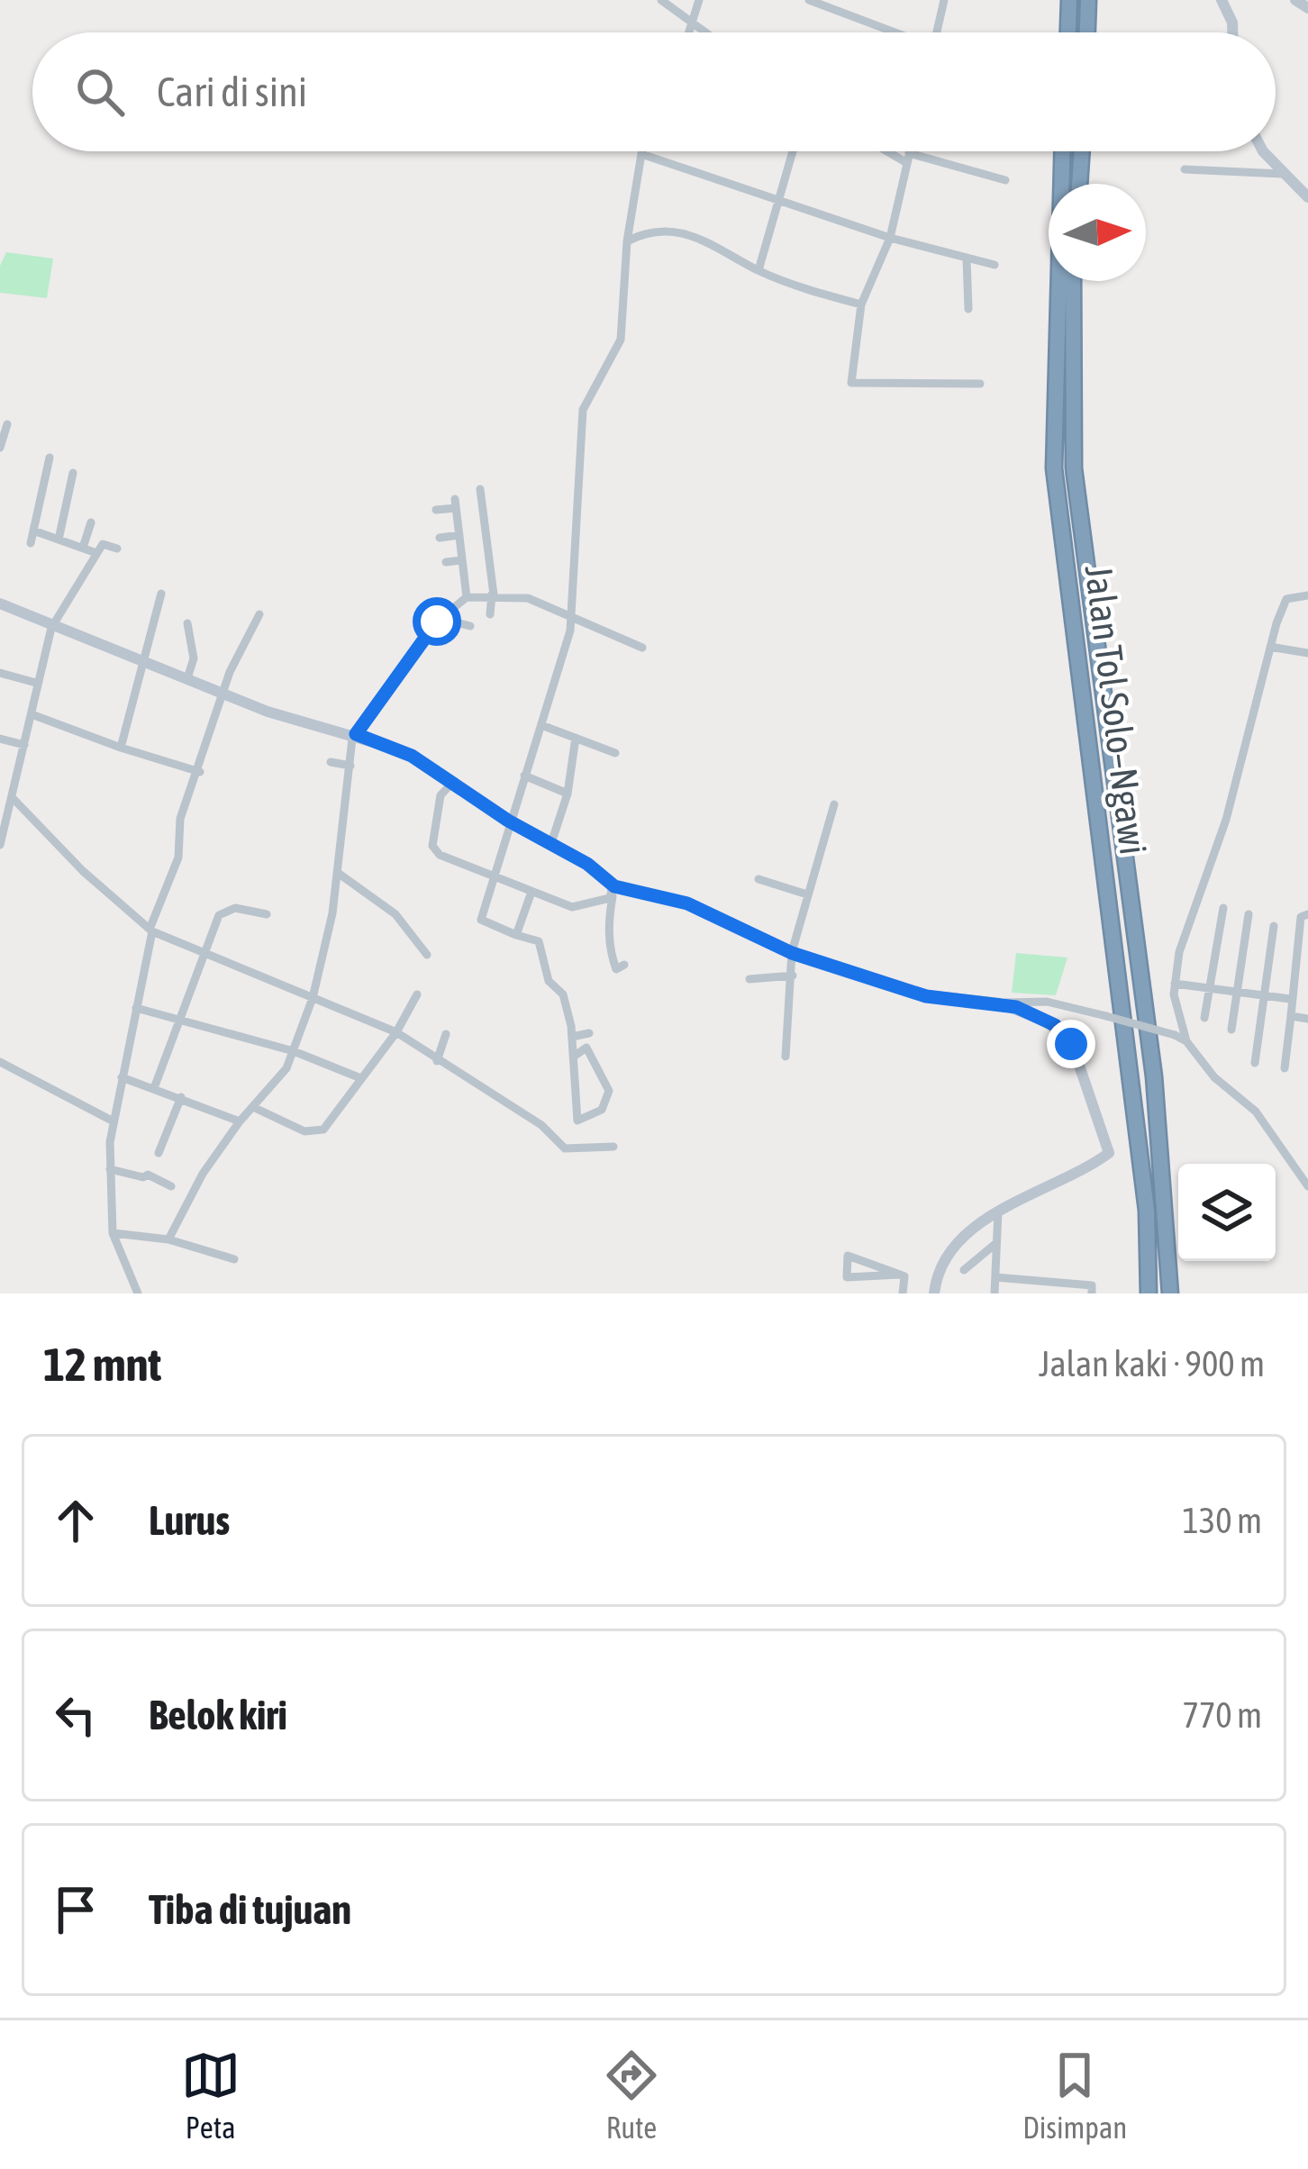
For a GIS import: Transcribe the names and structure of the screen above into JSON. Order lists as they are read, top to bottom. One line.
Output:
{"streets":{"highway":["Jalan Tol Solo–Ngawi"]},"north":"right","page":{"search":"Cari di sini","heading":["12 mnt","Jalan kaki · 900 m"],"list":[["Lurus","130 m"],["Belok kiri","770 m"],"Tiba di tujuan"],"nav":["Peta","Rute","Disimpan"]}}
